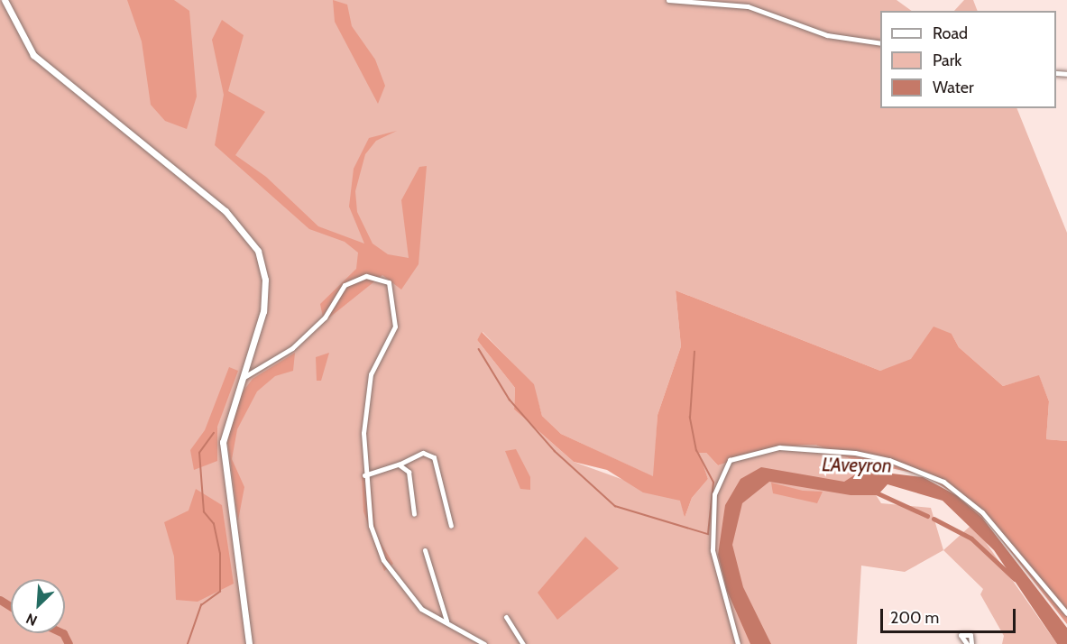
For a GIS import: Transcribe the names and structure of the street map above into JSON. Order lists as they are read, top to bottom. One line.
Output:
{"water":["L'Aveyron"],"legend":["Road","Park","Water"],"scale_bar":"200 m","north":"bottom left"}
